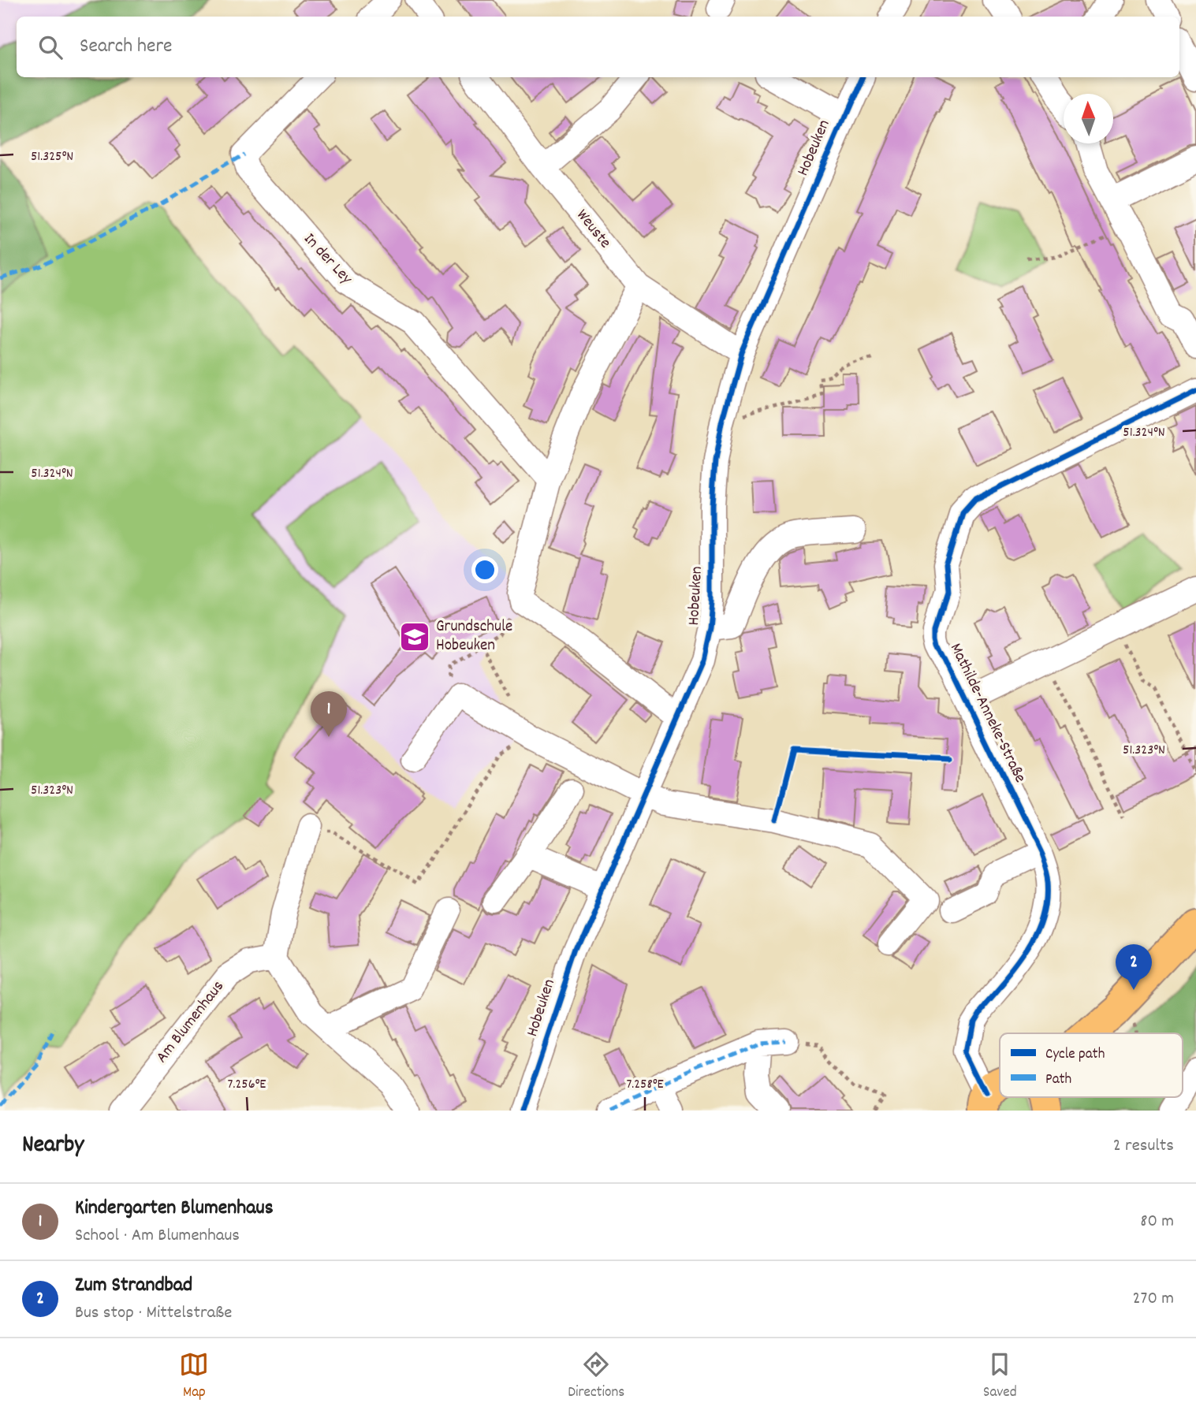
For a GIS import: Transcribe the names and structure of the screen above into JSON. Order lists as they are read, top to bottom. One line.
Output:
{"streets":{"street":["Hobeuken","Weuste","In der Ley","Mathilde-Anneke-Straße","Am Blumenhaus"]},"crossings":[["Hobeuken","Weuste"]],"places":{"school or university":["Grundschule Hobeuken"]},"legend":["Cycle path","Path"],"north":"top","page":{"search":"Search here","pins":["1","2"],"heading":["Nearby","2 results"],"list":[{"mark":"1","name":"Kindergarten Blumenhaus","note":"School · Am Blumenhaus","value":"80 m"},{"mark":"2","name":"Zum Strandbad","note":"Bus stop · Mittelstraße","value":"270 m"}],"nav":["Map","Directions","Saved"]},"coordinates":["51.325°N","51.324°N","51.323°N","7.256°E","7.258°E"]}
